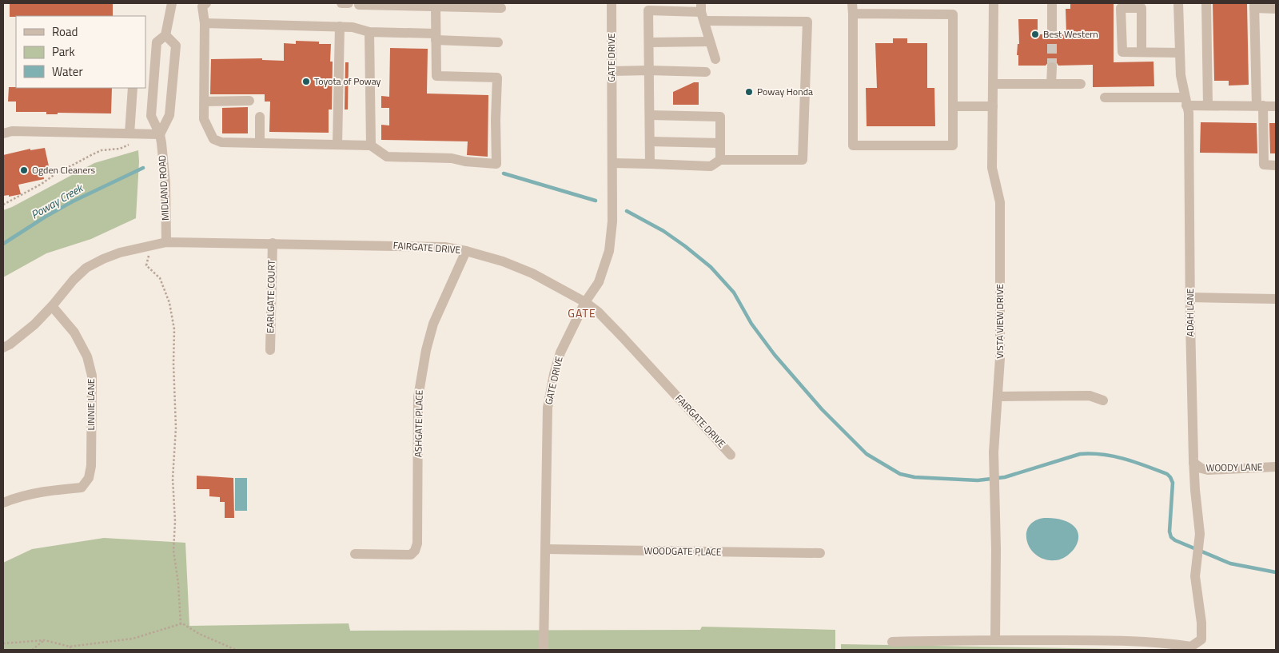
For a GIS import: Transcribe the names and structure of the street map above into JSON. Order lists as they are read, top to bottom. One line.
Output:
{"streets":{"street":["GATE DRIVE","MIDLAND ROAD","FAIRGATE DRIVE","EARLGATE COURT","ADAH LANE","VISTA VIEW DRIVE","LINNIE LANE","ASHGATE PLACE","WOODY LANE","WOODGATE PLACE"]},"crossings":[["GATE DRIVE","FAIRGATE DRIVE"],["GATE DRIVE","WOODGATE PLACE"],["MIDLAND ROAD","FAIRGATE DRIVE"],["FAIRGATE DRIVE","EARLGATE COURT"],["FAIRGATE DRIVE","LINNIE LANE"],["FAIRGATE DRIVE","ASHGATE PLACE"],["ADAH LANE","VISTA VIEW DRIVE"],["ADAH LANE","WOODY LANE"]],"districts":["GATE"],"water":["Poway Creek"],"places":["Best Western","Toyota of Poway","Poway Honda","Ogden Cleaners"],"legend":["Road","Park","Water"]}
